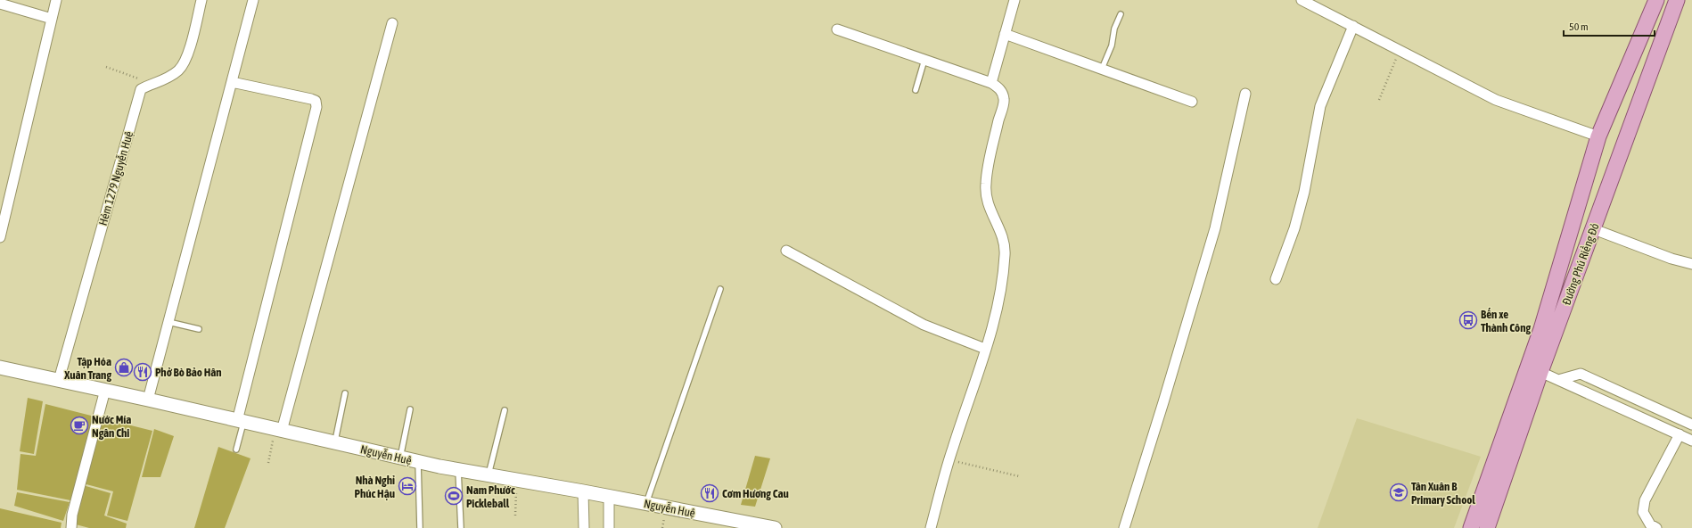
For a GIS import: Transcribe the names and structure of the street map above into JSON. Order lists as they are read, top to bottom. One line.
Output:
{"streets":{"main road":["Đường Phú Riềng Đỏ"],"street":["Hẻm 1279 Nguyễn Huệ","Nguyễn Huệ"]},"crossings":[["Hẻm 1279 Nguyễn Huệ","Nguyễn Huệ"]],"places":{"bus stop":["Bến xe Thành Công"],"shop":["Tập Hóa Xuân Trang"],"restaurant":["Phở Bò Bảo Hân","Cơm Hương Cau"],"cafe":["Nước Mía Ngân Chi"],"hotel":["Nhà Nghỉ Phúc Hậu"],"school or university":["Tân Xuân B Primary School"],"sports":["Nam Phước Pickleball"]},"scale_bar":"50 m"}
